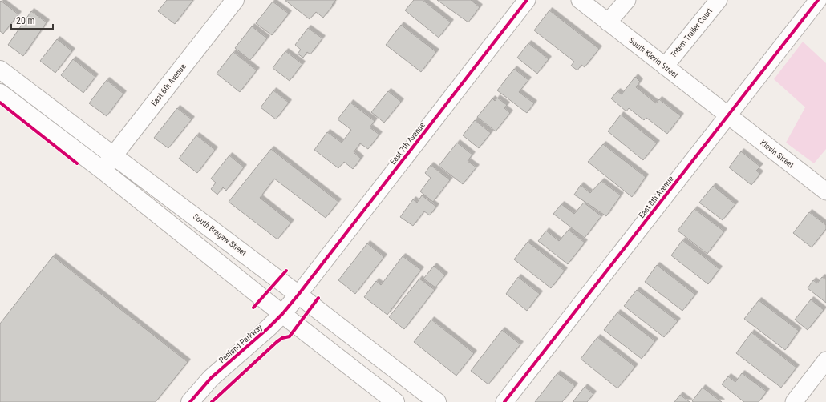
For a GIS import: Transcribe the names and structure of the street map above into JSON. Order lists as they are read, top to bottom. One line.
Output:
{"streets":{"main road":["East 6th Avenue","South Bragaw Street","Penland Parkway"],"street":["Totem Trailer Court","South Klevin Street","East 7th Avenue","Klevin Street","East 8th Avenue"]},"crossings":[["Totem Trailer Court","South Klevin Street"],["South Klevin Street","Klevin Street"],["South Klevin Street","East 8th Avenue"],["East 6th Avenue","South Bragaw Street"],["East 7th Avenue","South Bragaw Street"],["East 7th Avenue","Penland Parkway"],["Klevin Street","East 8th Avenue"],["South Bragaw Street","Penland Parkway"]],"scale_bar":"20 m"}
